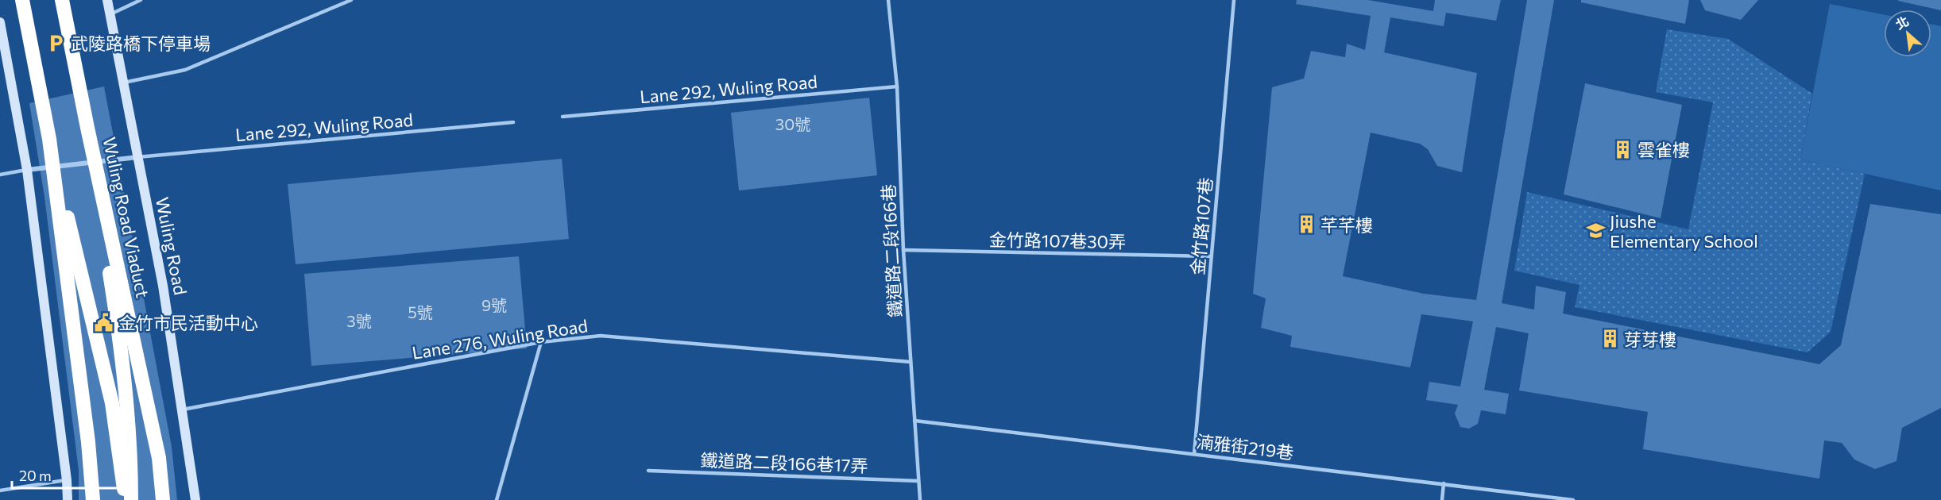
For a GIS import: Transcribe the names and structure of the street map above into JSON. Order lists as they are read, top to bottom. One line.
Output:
{"streets":{"highway":["Wuling Road Viaduct"],"street":["Wuling Road"],"lane":["Lane 292, Wuling Road","金竹路107巷","金竹路107巷30弄","鐵道路二段166巷","Lane 276, Wuling Road","湳雅街219巷","鐵道路二段166巷17弄"]},"crossings":[["Lane 292, Wuling Road","Wuling Road"],["Lane 292, Wuling Road","鐵道路二段166巷"],["金竹路107巷","金竹路107巷30弄"],["金竹路107巷","湳雅街219巷"],["金竹路107巷30弄","鐵道路二段166巷"],["Wuling Road","Lane 276, Wuling Road"],["鐵道路二段166巷","Lane 276, Wuling Road"],["鐵道路二段166巷","湳雅街219巷"],["鐵道路二段166巷","鐵道路二段166巷17弄"]],"places":{"parking":["武陵路橋下停車場"],"building":["雲雀樓","芊芊樓","芽芽樓"],"school or university":["Jiushe Elementary School"],"public building":["金竹市民活動中心"]},"house_numbers":["30號","9號","5號","3號"],"scale_bar":"20 m","north":"top left"}
